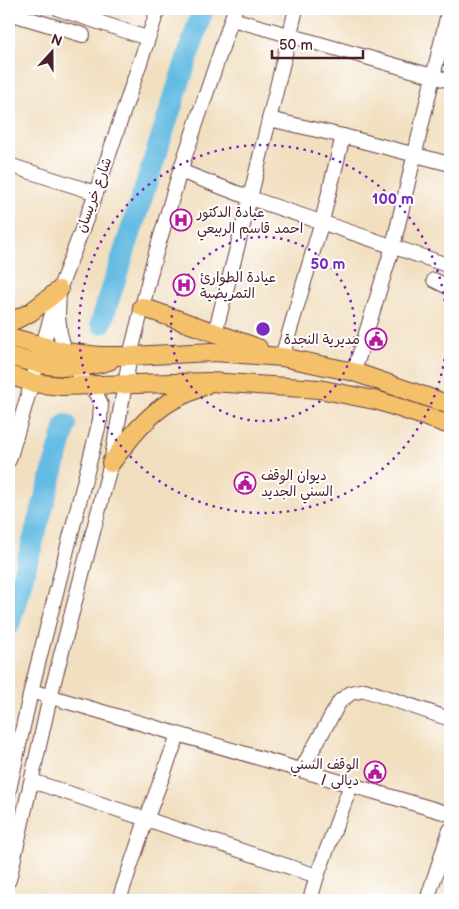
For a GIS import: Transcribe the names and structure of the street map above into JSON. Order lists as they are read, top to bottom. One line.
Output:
{"streets":{"street":["شارع خريسان"]},"places":{"hospital":["عيادة الدكتور احمد قاسم الربيعي","عيادة الطوارئ التمريضية"],"public building":["مديرية النجدة","ديوان الوقف السني الجديد","الوقف السني / ديالى"]},"scale_bar":"50 m","north":"top","rings":["100 m","50 m"]}
